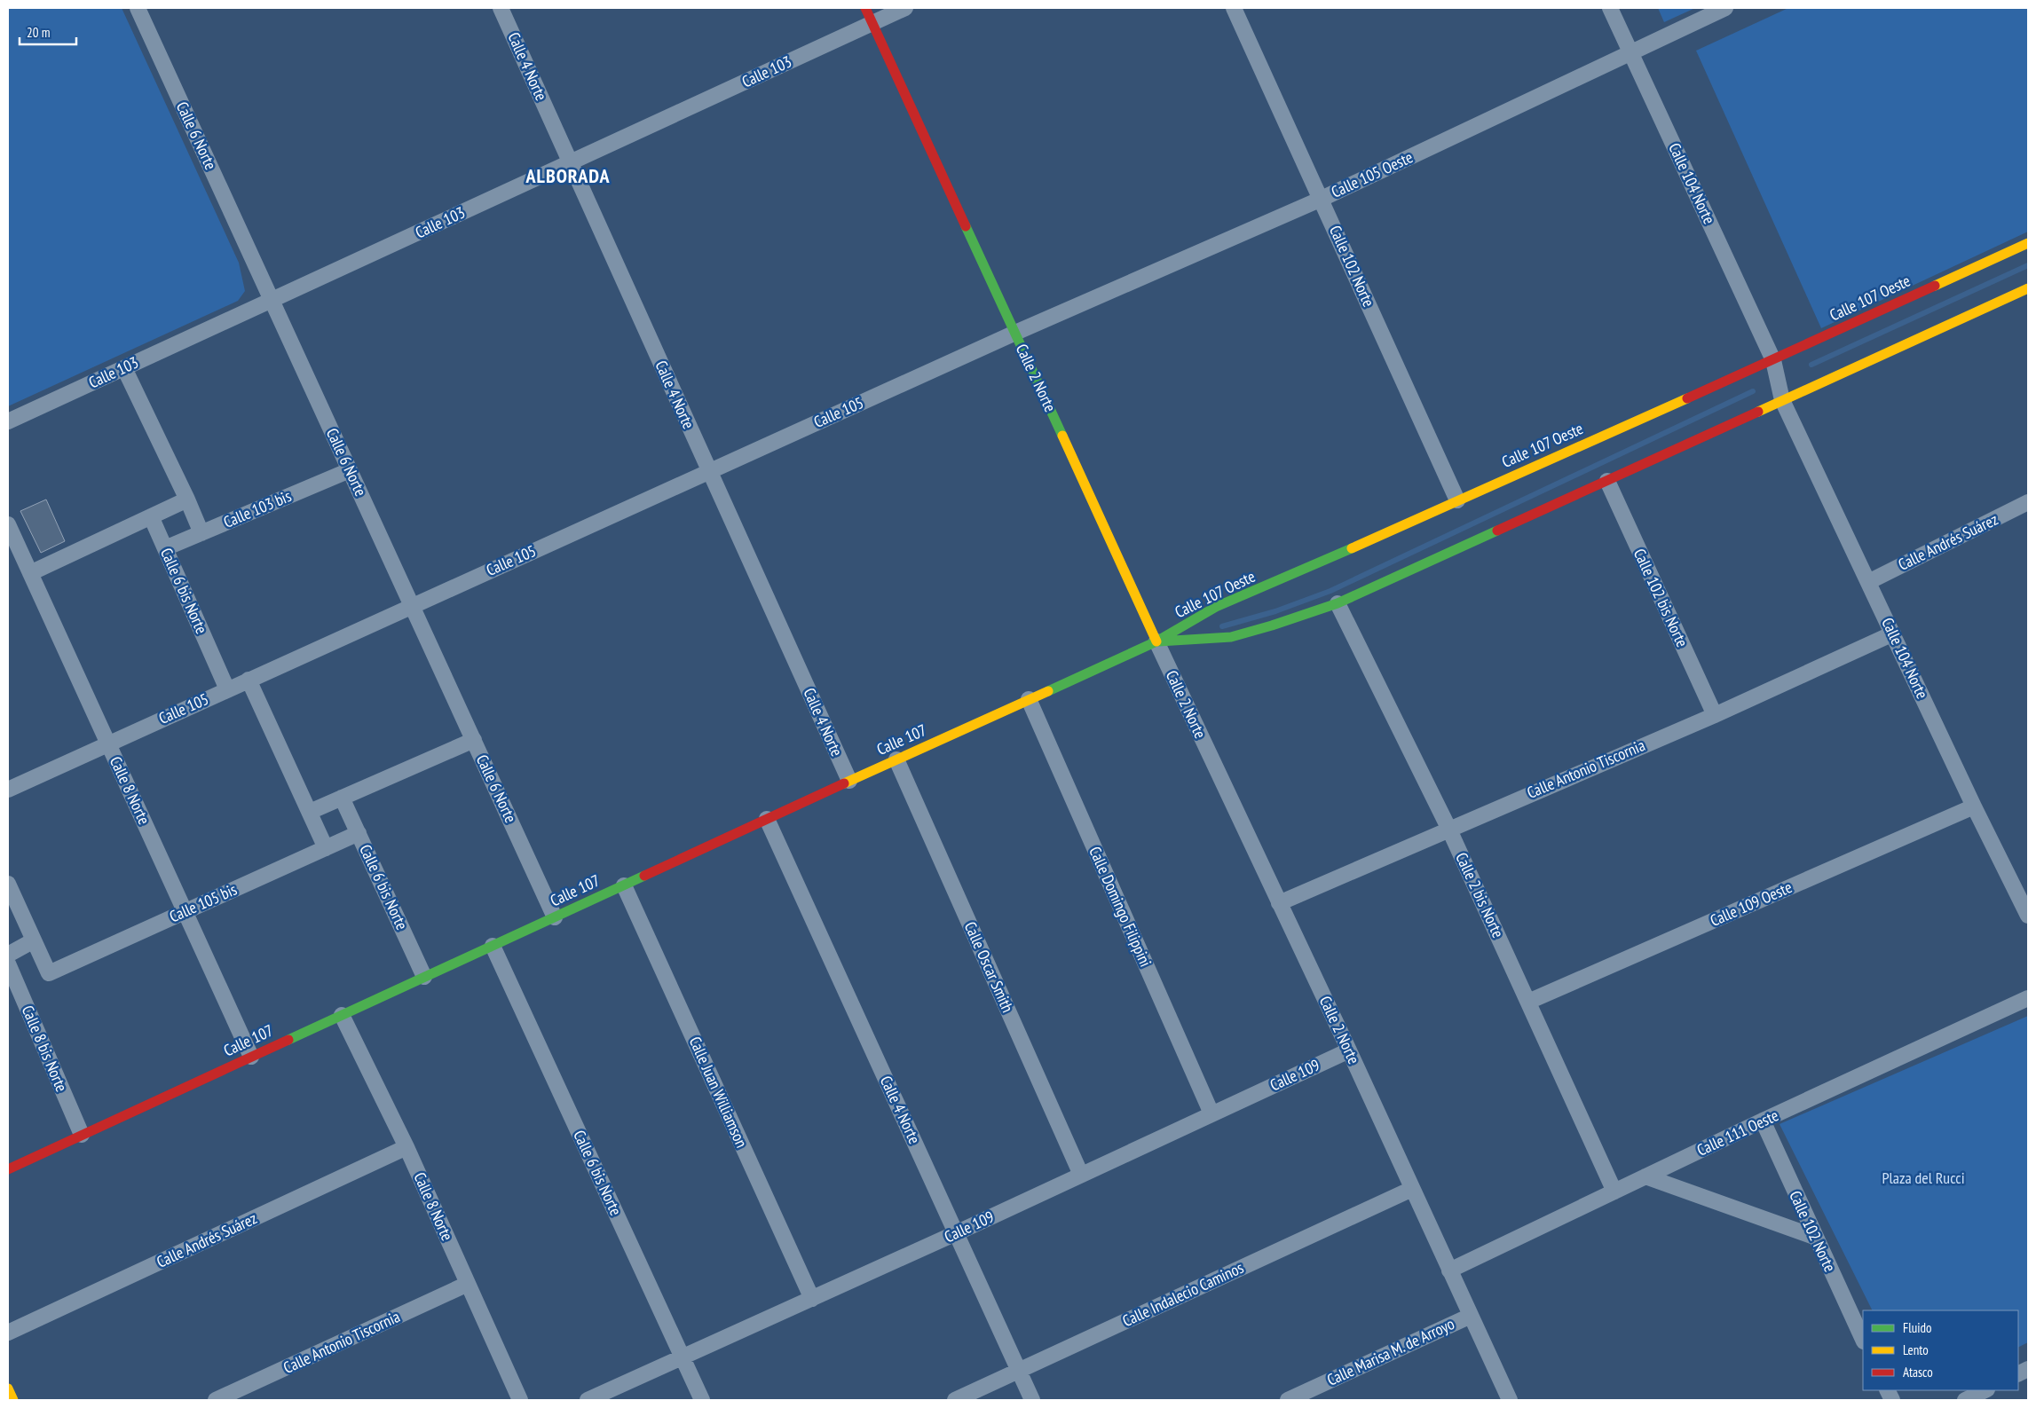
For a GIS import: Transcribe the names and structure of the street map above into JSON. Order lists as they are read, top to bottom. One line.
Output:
{"streets":{"street":["Calle 4 Norte","Calle 103","Calle 6 Norte","Calle 105 Oeste","Calle 104 Norte","Calle 102 Norte","Calle 107 Oeste","Calle 2 Norte","Calle 105","Calle 103 bis","Calle Andrés Suárez","Calle 6 bis Norte","Calle 102 bis Norte","Calle 107","Calle Antonio Tiscornia","Calle 8 Norte","Calle 2 bis Norte","Calle 105 bis","Calle 109 Oeste","Calle Domingo Filippini","Calle Oscar Smith","Calle 8 bis Norte","Calle 109","Calle Juan Williamson","Calle 111 Oeste","Calle Indalecio Caminos","Calle Marisa M. de Arroyo"]},"crossings":[["Calle 4 Norte","Calle 103"],["Calle 4 Norte","Calle 105"],["Calle 4 Norte","Calle 107"],["Calle 4 Norte","Calle 109"],["Calle 4 Norte","Calle Indalecio Caminos"],["Calle 103","Calle 6 Norte"],["Calle 103","Calle 2 Norte"],["Calle 6 Norte","Calle 105"],["Calle 6 Norte","Calle 103 bis"],["Calle 6 Norte","Calle 107"],["Calle 105 Oeste","Calle 104 Norte"],["Calle 105 Oeste","Calle 102 Norte"],["Calle 105 Oeste","Calle 2 Norte"],["Calle 105 Oeste","Calle 105"],["Calle 104 Norte","Calle 107 Oeste"],["Calle 104 Norte","Calle Andrés Suárez"],["Calle 104 Norte","Calle Antonio Tiscornia"],["Calle 104 Norte","Calle 109 Oeste"],["Calle 102 Norte","Calle 107 Oeste"],["Calle 102 Norte","Calle 111 Oeste"],["Calle 107 Oeste","Calle 2 Norte"],["Calle 107 Oeste","Calle 102 bis Norte"],["Calle 107 Oeste","Calle 107"],["Calle 107 Oeste","Calle 2 bis Norte"],["Calle 2 Norte","Calle 105"],["Calle 2 Norte","Calle 107"],["Calle 2 Norte","Calle Antonio Tiscornia"],["Calle 2 Norte","Calle 109"],["Calle 2 Norte","Calle 111 Oeste"],["Calle 2 Norte","Calle Indalecio Caminos"],["Calle 2 Norte","Calle Marisa M. de Arroyo"],["Calle 105","Calle 6 bis Norte"],["Calle 105","Calle 8 Norte"],["Calle 103 bis","Calle 6 bis Norte"],["Calle Andrés Suárez","Calle 8 Norte"],["Calle 6 bis Norte","Calle 107"],["Calle 6 bis Norte","Calle 105 bis"],["Calle 6 bis Norte","Calle 109"],["Calle 102 bis Norte","Calle Antonio Tiscornia"],["Calle 107","Calle 8 Norte"],["Calle 107","Calle Domingo Filippini"],["Calle 107","Calle Oscar Smith"],["Calle 107","Calle 8 bis Norte"],["Calle 107","Calle Juan Williamson"],["Calle Antonio Tiscornia","Calle 8 Norte"],["Calle Antonio Tiscornia","Calle 2 bis Norte"],["Calle 8 Norte","Calle 105 bis"],["Calle 2 bis Norte","Calle 109 Oeste"],["Calle 2 bis Norte","Calle 111 Oeste"],["Calle Domingo Filippini","Calle 109"],["Calle Oscar Smith","Calle 109"],["Calle 109","Calle Juan Williamson"]],"districts":["ALBORADA"],"parks":["Plaza del Rucci"],"legend":["Fluido","Lento","Atasco"],"scale_bar":"20 m"}
